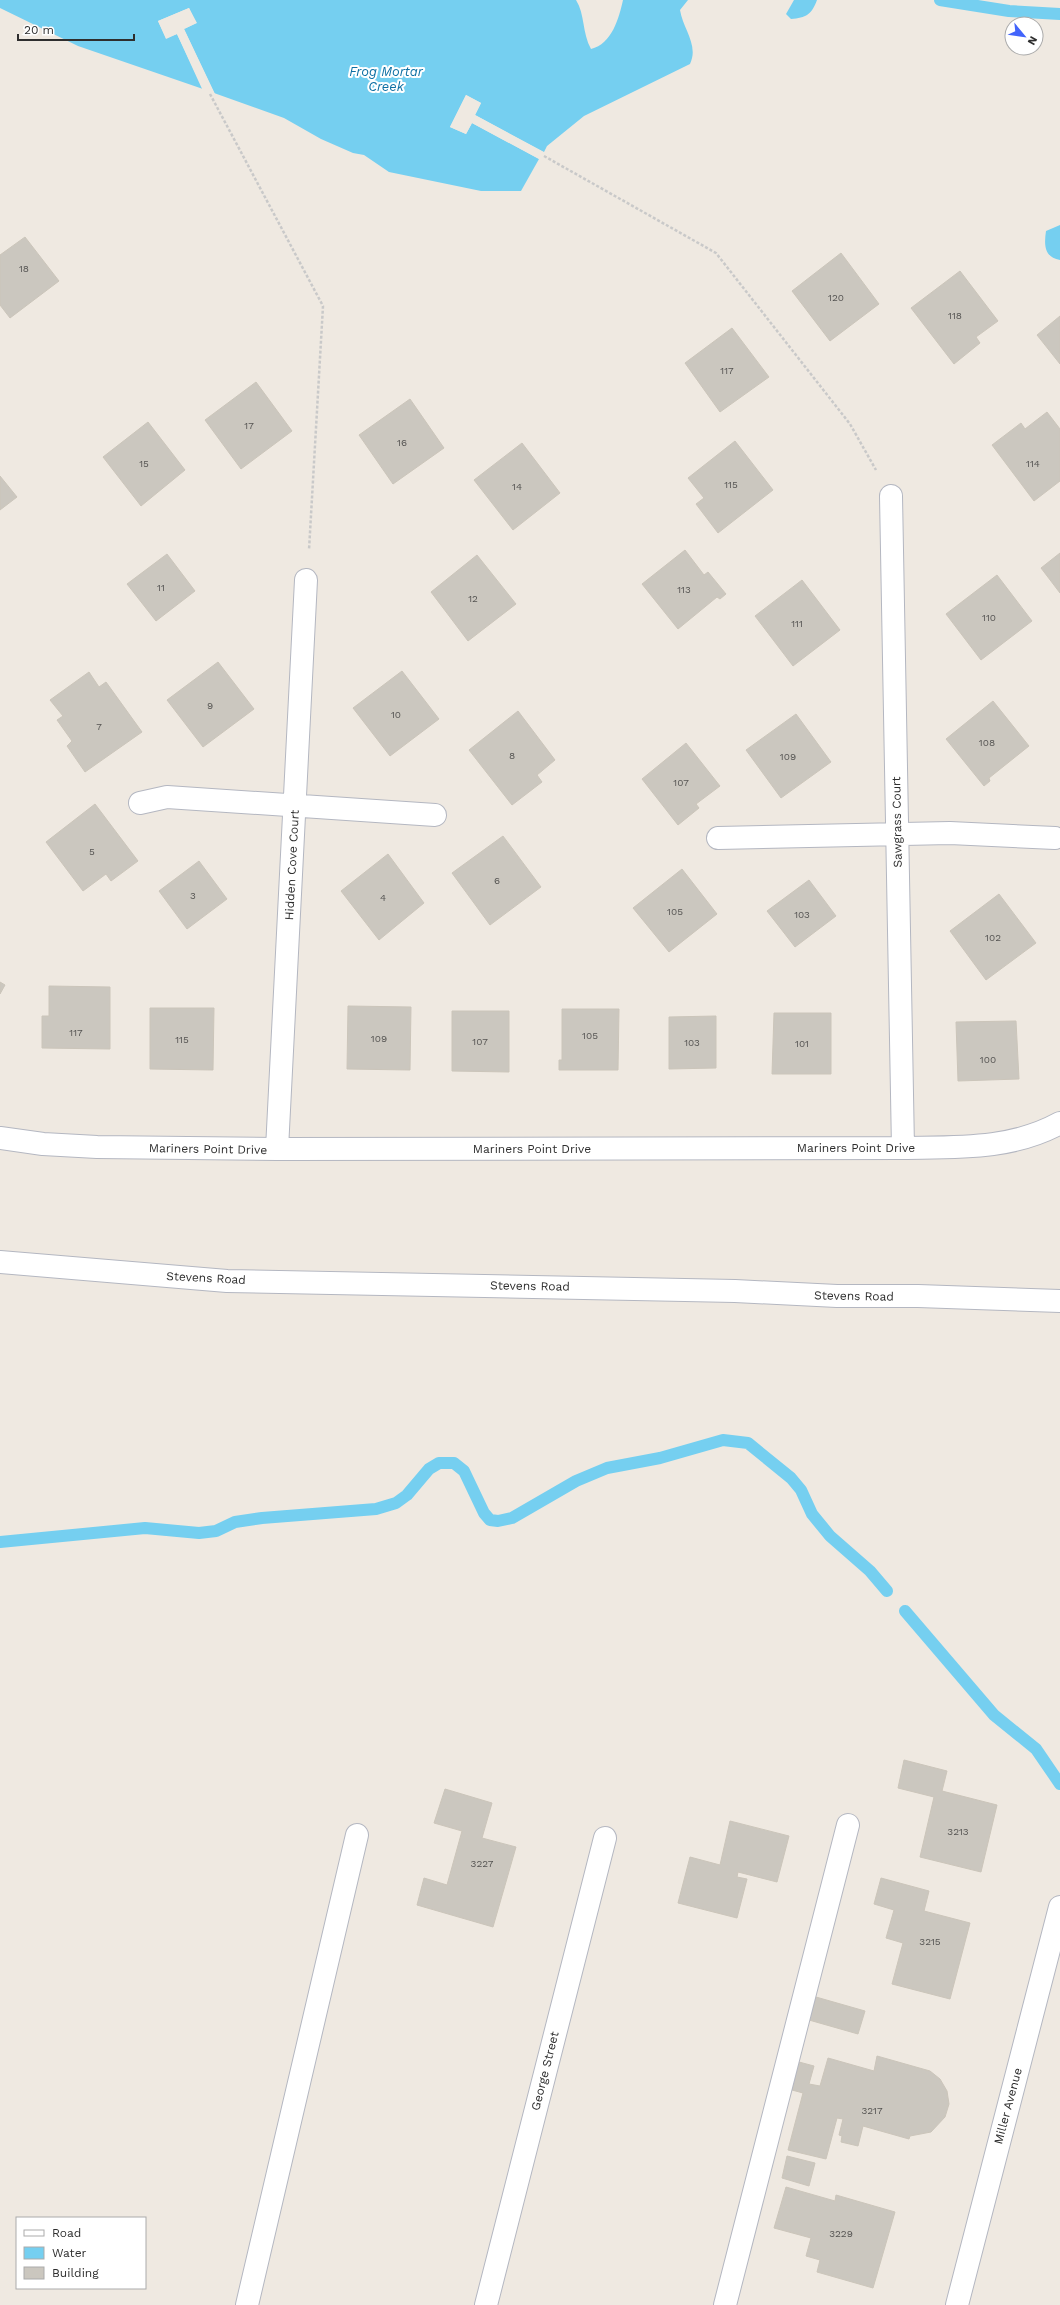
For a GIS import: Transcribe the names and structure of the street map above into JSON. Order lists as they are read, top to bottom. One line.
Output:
{"streets":{"street":["Sawgrass Court","Hidden Cove Court","Mariners Point Drive","Stevens Road","George Street","Miller Avenue"]},"crossings":[["Sawgrass Court","Mariners Point Drive"],["Hidden Cove Court","Mariners Point Drive"]],"water":["Frog Mortar Creek"],"house_numbers":["18","120","118","117","17","16","15","114","115","14","11","113","12","110","111","9","10","7","108","8","109","107","5","6","3","4","105","103","102","117","105","109","115","107","103","101","100","3213","3227","3215","3217","3229"],"legend":["Road","Water","Building"],"scale_bar":"20 m","north":"bottom right"}
